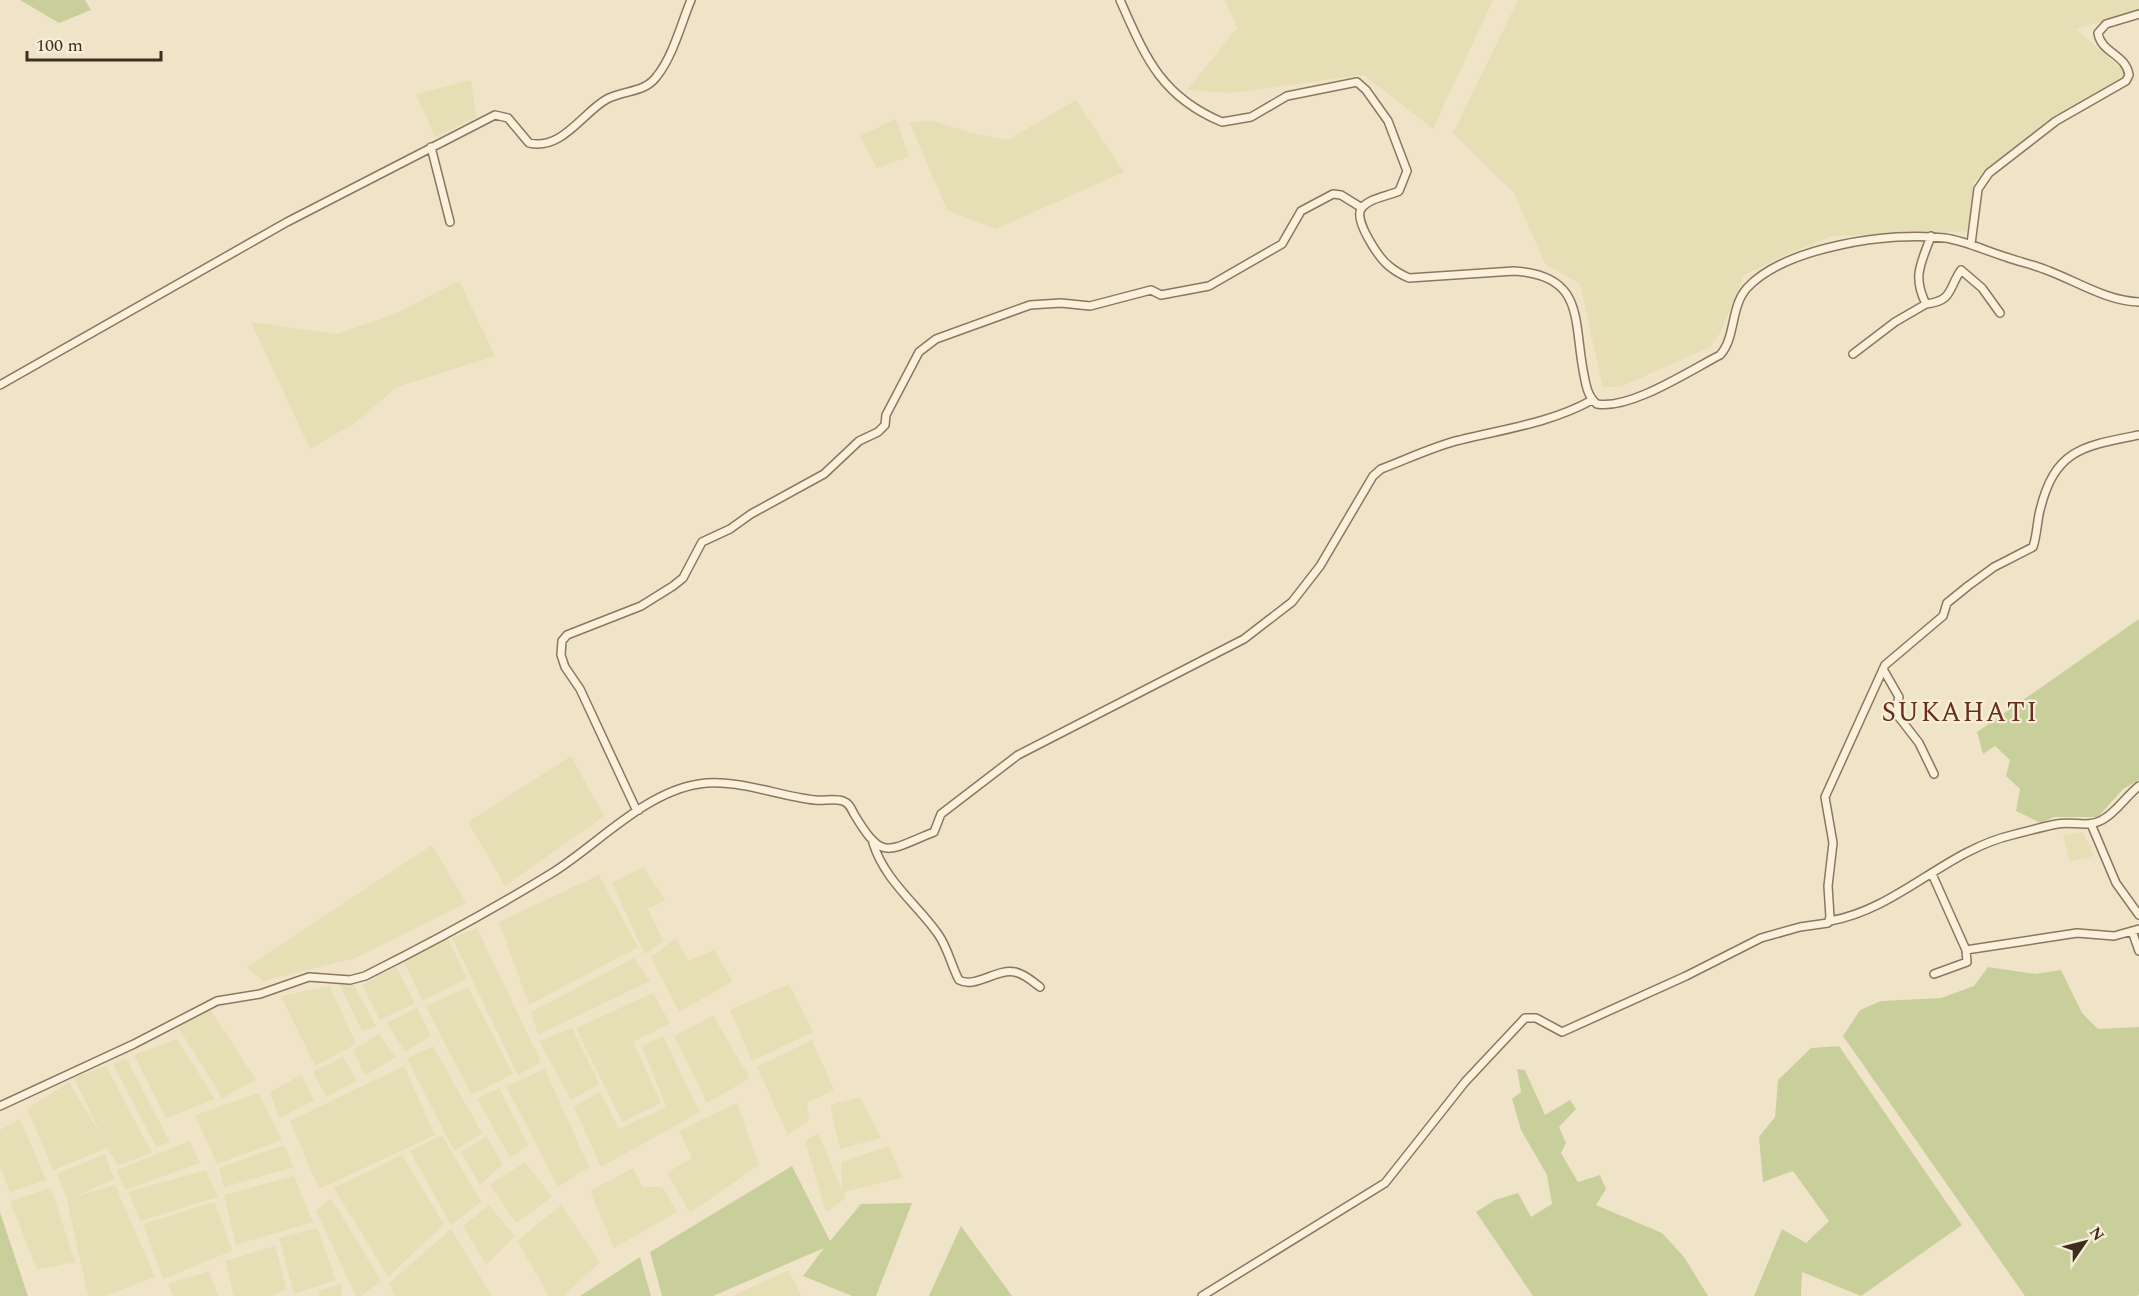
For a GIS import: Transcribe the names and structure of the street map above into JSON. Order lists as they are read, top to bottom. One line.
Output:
{"districts":["SUKAHATI"],"scale_bar":"100 m","north":"top right"}
